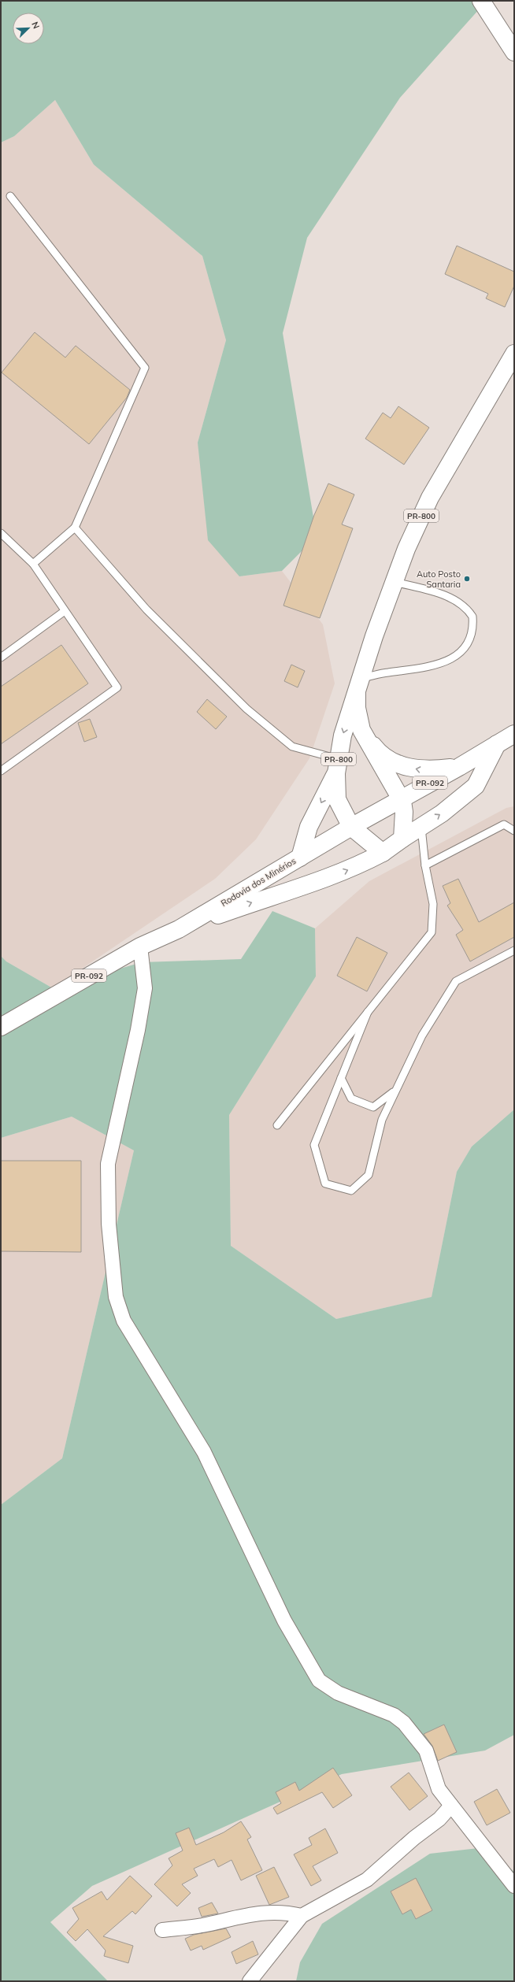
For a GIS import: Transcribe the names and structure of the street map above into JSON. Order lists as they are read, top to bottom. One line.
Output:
{"streets":{"main road":["PR-800","PR-092","Rodovia dos Minérios"]},"crossings":[["PR-800","Rodovia dos Minérios"]],"places":["Auto Posto Santaria"],"north":"top right"}
